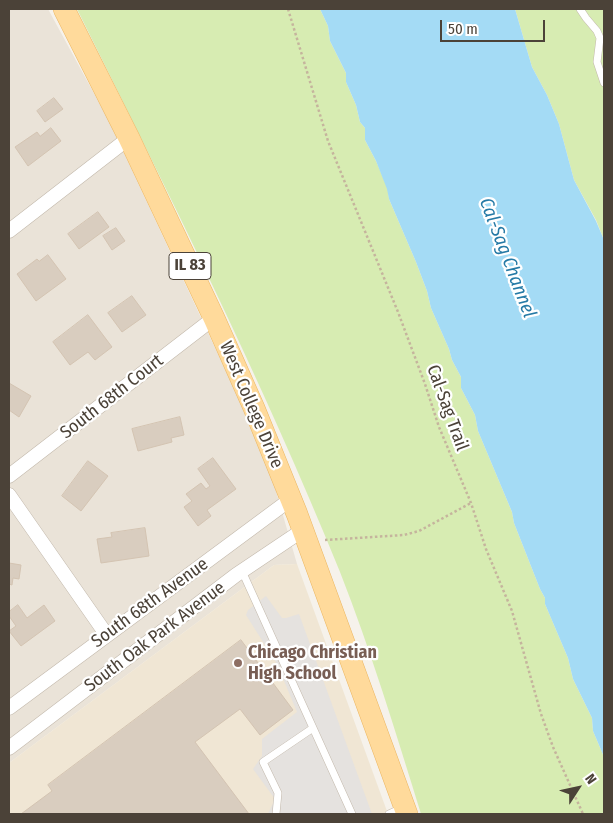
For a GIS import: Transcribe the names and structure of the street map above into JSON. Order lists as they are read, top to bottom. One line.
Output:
{"streets":{"main road":["IL 83","West College Drive"],"street":["South 68th Court","South 68th Avenue","South Oak Park Avenue"],"path":["Cal-Sag Trail"]},"crossings":[["South 68th Court","West College Drive"],["West College Drive","South 68th Avenue"],["West College Drive","South Oak Park Avenue"]],"water":["Cal-Sag Channel"],"places":["Chicago Christian High School"],"scale_bar":"50 m","north":"top right"}
